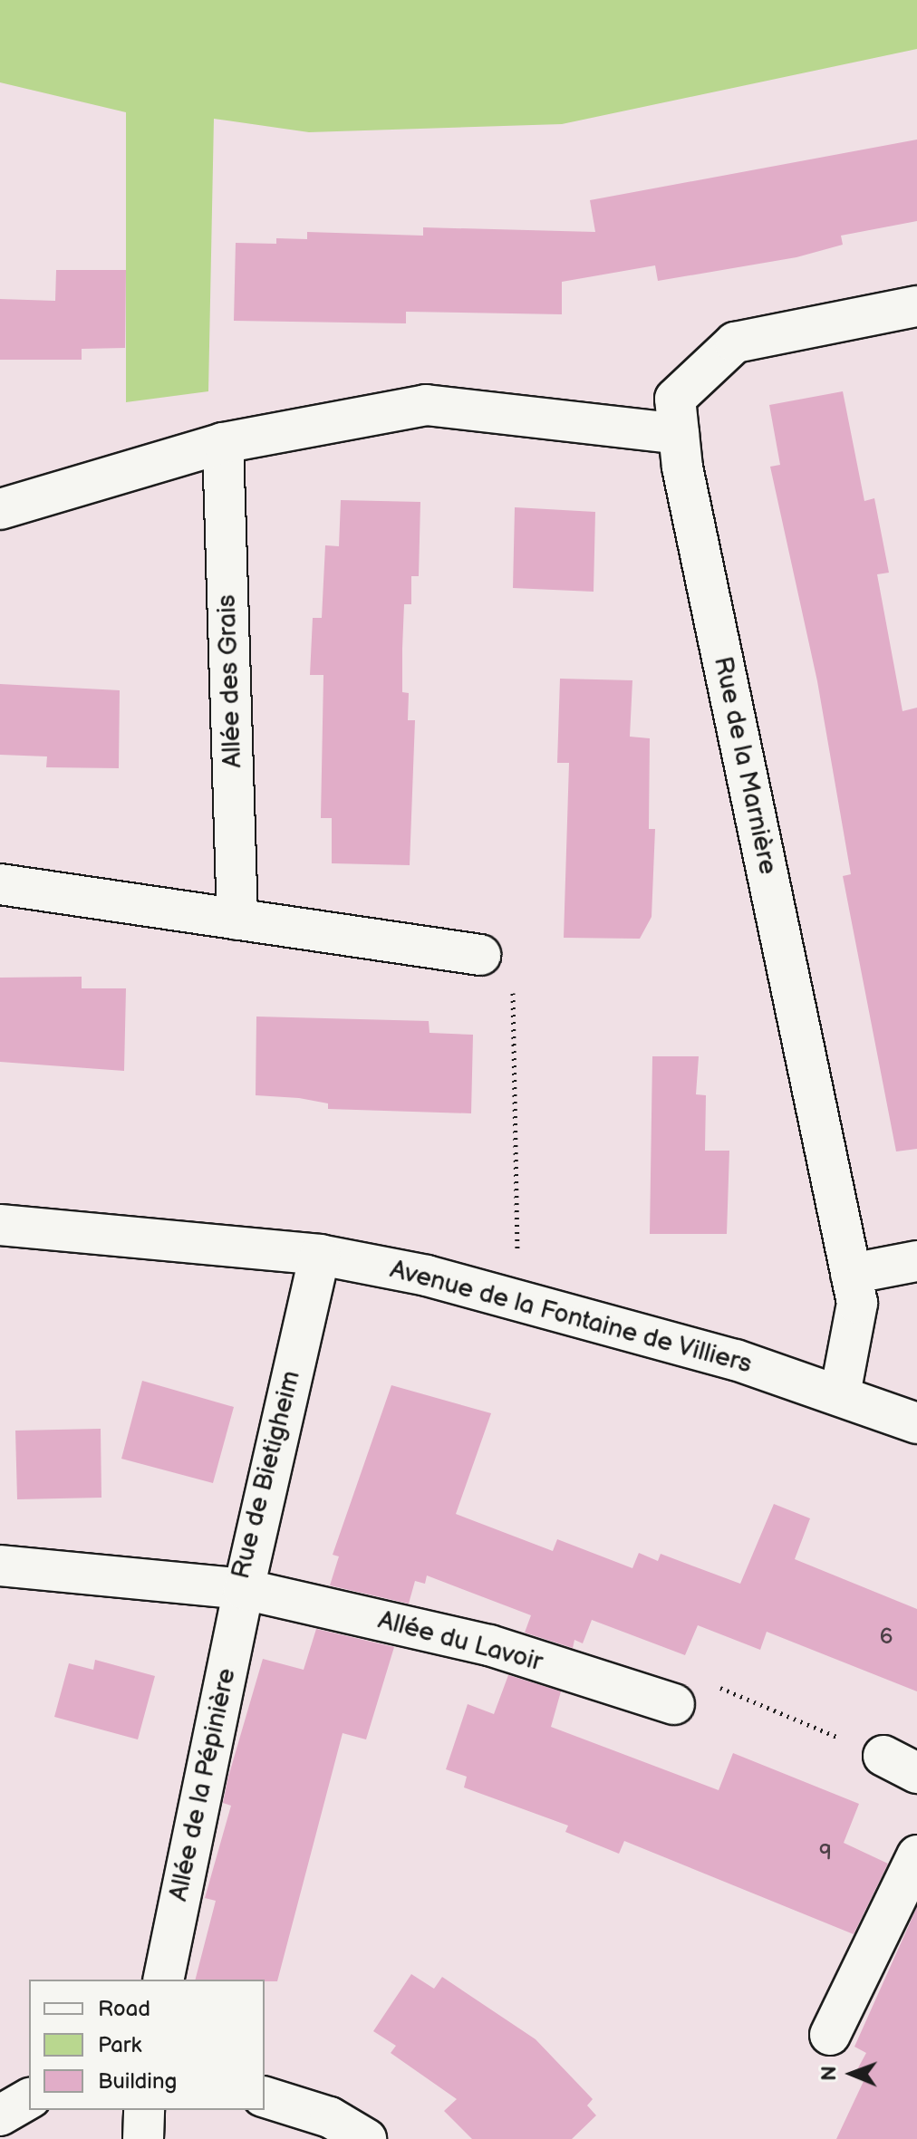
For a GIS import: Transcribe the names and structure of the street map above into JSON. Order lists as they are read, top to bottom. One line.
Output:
{"streets":{"street":["Allée des Grais","Rue de la Marnière","Avenue de la Fontaine de Villiers","Rue de Bietigheim","Allée du Lavoir","Allée de la Pépinière"]},"crossings":[["Rue de la Marnière","Avenue de la Fontaine de Villiers"],["Avenue de la Fontaine de Villiers","Rue de Bietigheim"],["Rue de Bietigheim","Allée du Lavoir"],["Rue de Bietigheim","Allée de la Pépinière"],["Allée du Lavoir","Allée de la Pépinière"]],"house_numbers":["6","9"],"legend":["Road","Park","Building"],"north":"left"}
